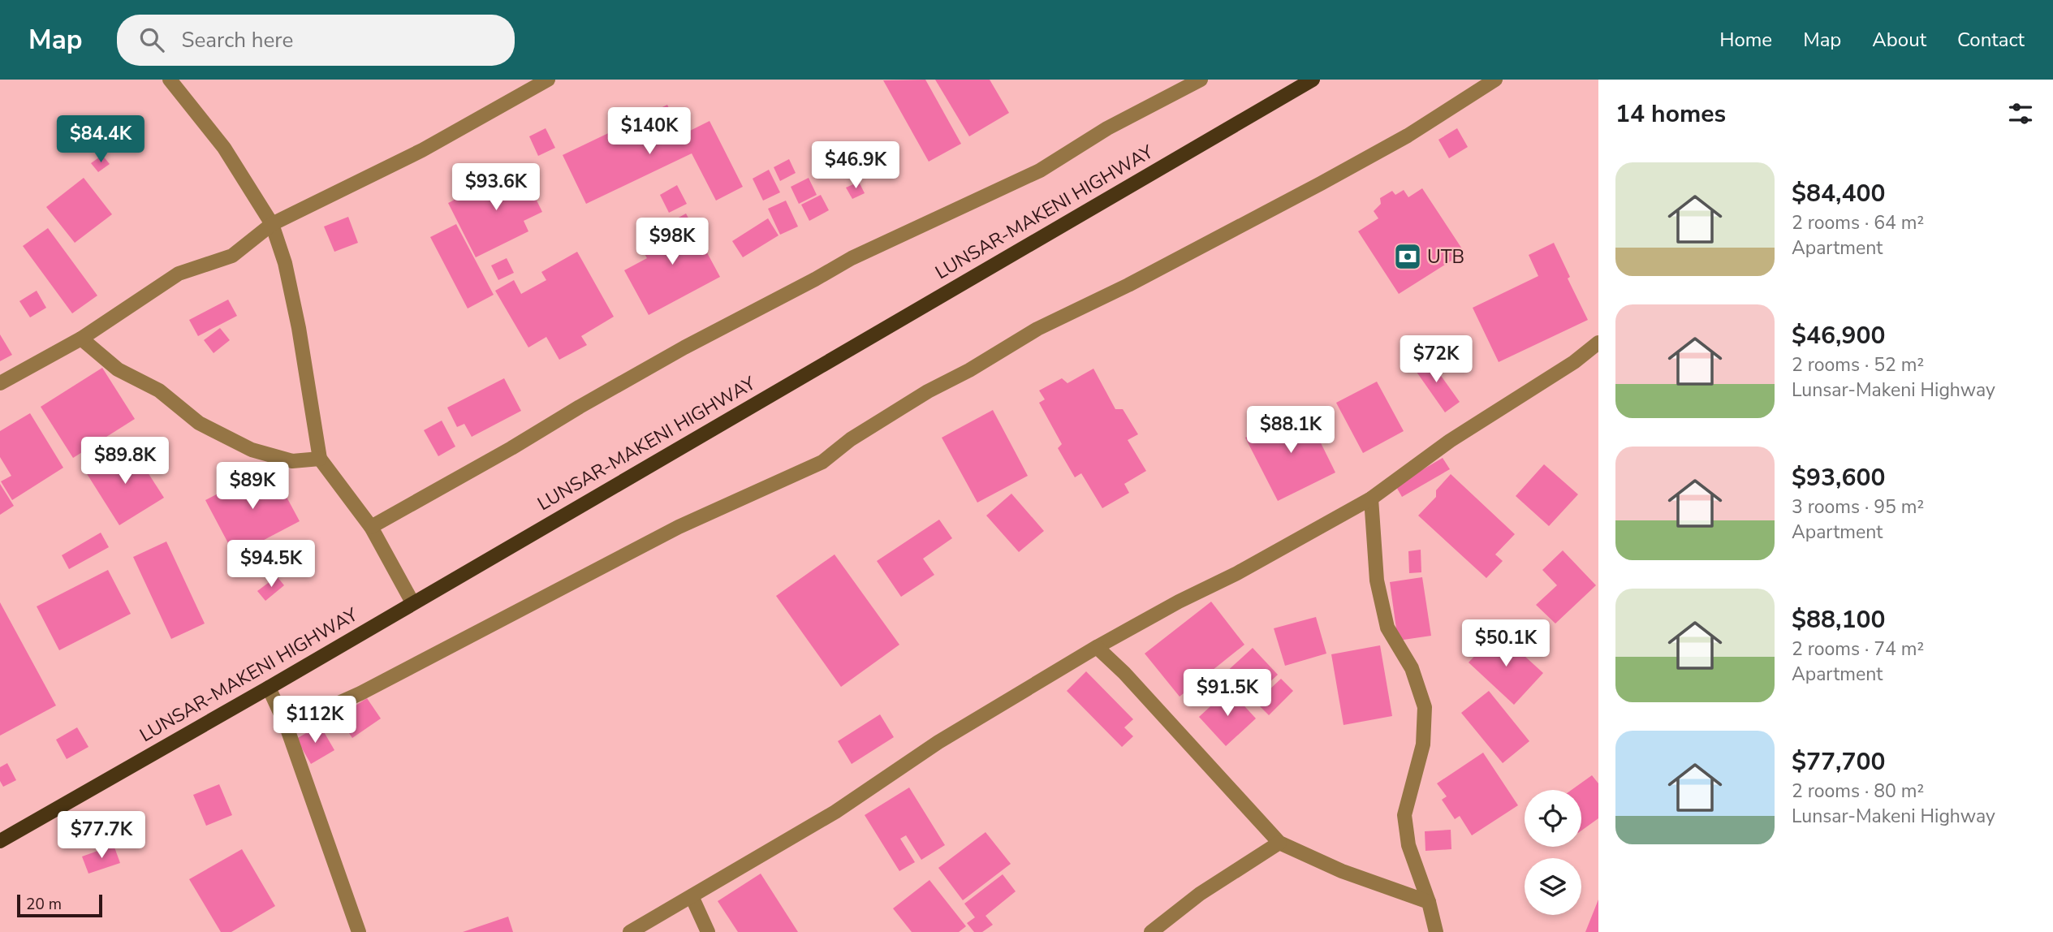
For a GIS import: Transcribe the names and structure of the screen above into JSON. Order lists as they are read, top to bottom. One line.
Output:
{"streets":{"main road":["LUNSAR-MAKENI HIGHWAY"]},"places":{"bank":["UTB"]},"scale_bar":"20 m","page":{"header":"Map","search":"Search here","nav":["Home","Map","About","Contact"],"heading":"14 homes","price":["$140K","$84.4K","$46.9K","$93.6K","$98K","$72K","$88.1K","$89.8K","$89K","$94.5K","$50.1K","$91.5K","$112K","$77.7K"],"list":[{"name":"$84,400","note":"2 rooms · 64 m² · Apartment"},{"name":"$46,900","note":"2 rooms · 52 m² · Lunsar-Makeni Highway"},{"name":"$93,600","note":"3 rooms · 95 m² · Apartment"},{"name":"$88,100","note":"2 rooms · 74 m² · Apartment"},{"name":"$77,700","note":"2 rooms · 80 m² · Lunsar-Makeni Highway"}],"scale":"20 m"}}
